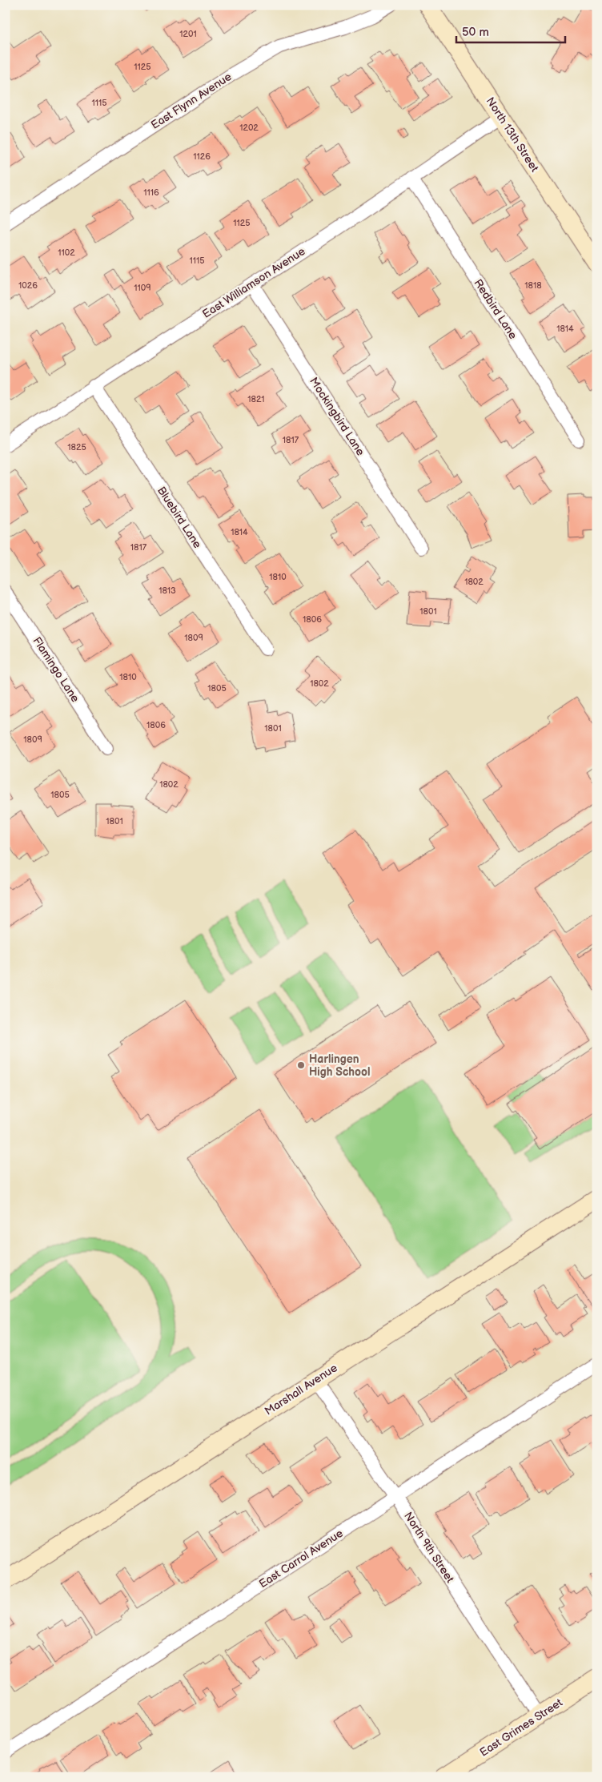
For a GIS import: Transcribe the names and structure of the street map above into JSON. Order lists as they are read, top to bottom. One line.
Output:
{"streets":{"street":["East Flynn Avenue","North 13th Street","East Williamson Avenue","Redbird Lane","Mockingbird Lane","Bluebird Lane","Flamingo Lane","Marshall Avenue","North 9th Street","East Carrol Avenue","East Grimes Street"]},"crossings":[["North 13th Street","East Williamson Avenue"],["East Williamson Avenue","Redbird Lane"],["East Williamson Avenue","Mockingbird Lane"],["East Williamson Avenue","Bluebird Lane"],["Marshall Avenue","North 9th Street"],["North 9th Street","East Carrol Avenue"],["North 9th Street","East Grimes Street"]],"places":["Harlingen High School"],"house_numbers":["1201","1125","1115","1202","1126","1116","1125","1102","1115","1026","1818","1109","1814","1821","1817","1825","1814","1817","1810","1802","1813","1801","1806","1809","1810","1802","1805","1806","1801","1809","1802","1805","1801"],"scale_bar":"50 m"}
